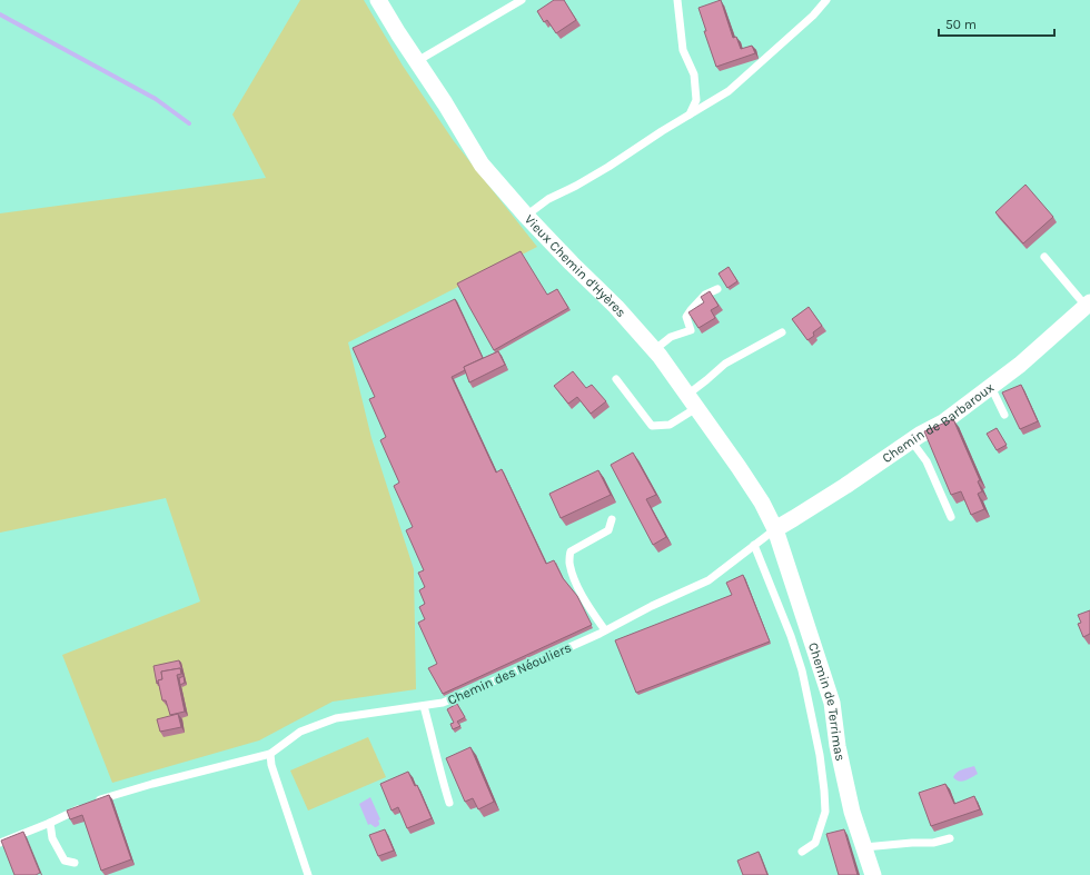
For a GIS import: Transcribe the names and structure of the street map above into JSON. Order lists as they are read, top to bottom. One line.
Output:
{"streets":{"street":["Vieux Chemin d'Hyères","Chemin de Barbaroux","Chemin de Terrimas"],"lane":["Chemin des Néouliers"]},"crossings":[["Vieux Chemin d'Hyères","Chemin de Barbaroux"],["Vieux Chemin d'Hyères","Chemin des Néouliers"],["Vieux Chemin d'Hyères","Chemin de Terrimas"],["Chemin de Barbaroux","Chemin des Néouliers"],["Chemin de Barbaroux","Chemin de Terrimas"],["Chemin des Néouliers","Chemin de Terrimas"]],"scale_bar":"50 m"}
